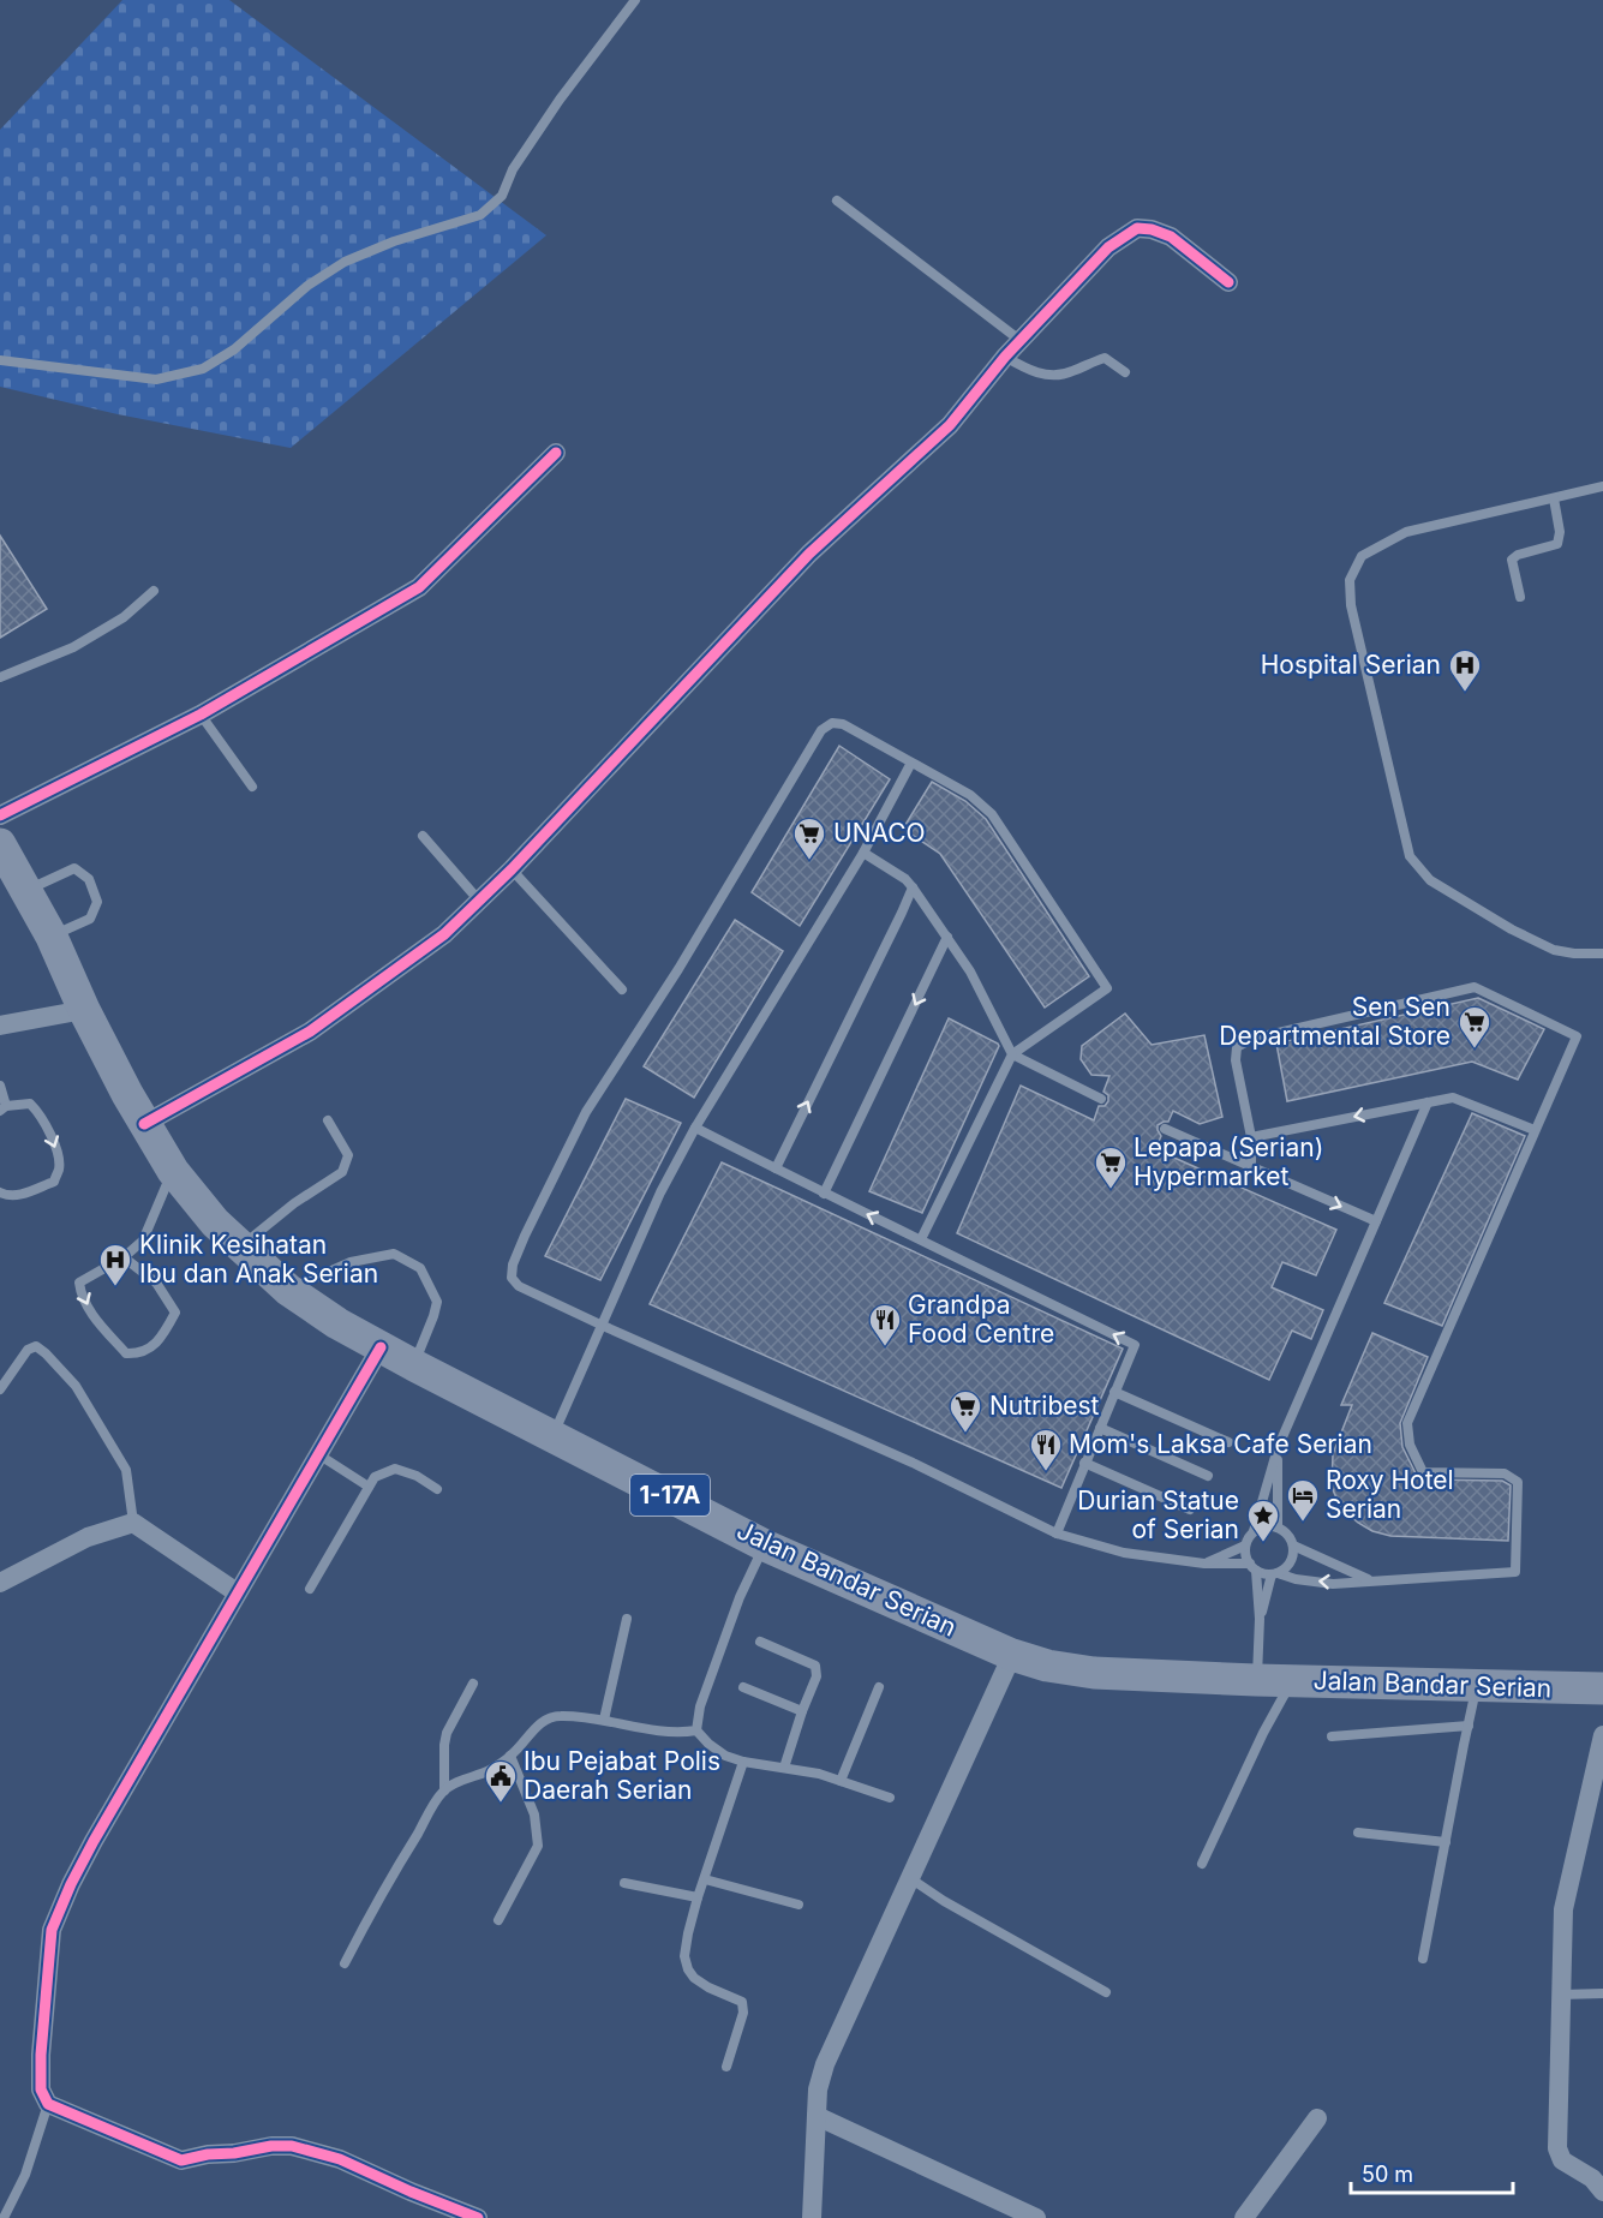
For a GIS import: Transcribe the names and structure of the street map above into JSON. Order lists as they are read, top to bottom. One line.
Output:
{"streets":{"main road":["1-17A","Jalan Bandar Serian"]},"places":{"hospital":["Hospital Serian","Klinik Kesihatan Ibu dan Anak Serian"],"supermarket":["UNACO","Sen Sen Departmental Store","Lepapa (Serian) Hypermarket","Nutribest"],"restaurant":["Grandpa Food Centre","Mom's Laksa Cafe Serian"],"hotel":["Roxy Hotel Serian"],"place":["Durian Statue of Serian"],"public building":["Ibu Pejabat Polis Daerah Serian"]},"scale_bar":"50 m"}
